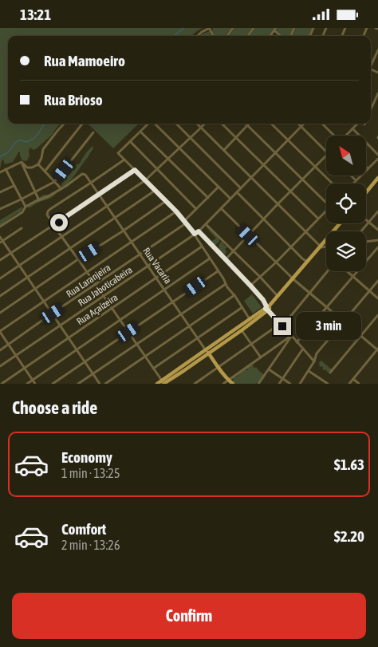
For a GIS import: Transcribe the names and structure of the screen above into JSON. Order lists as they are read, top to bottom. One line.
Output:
{"streets":{"main road":["Rua Vacaria"],"street":["Rua Laranjeira","Rua Jaboticabeira","Rua Açaízeira"]},"crossings":[["Rua Vacaria","Rua Laranjeira"],["Rua Vacaria","Rua Jaboticabeira"],["Rua Vacaria","Rua Açaízeira"]],"north":"top left","page":{"status":"13:21","banner":["Rua Mamoeiro","Rua Brioso"],"bubble":"3 min","heading":"Choose a ride","list":[{"name":"Economy","note":"1 min · 13:25","value":"$1.63"},{"name":"Comfort","note":"2 min · 13:26","value":"$2.20"}],"buttons":"Confirm"}}
